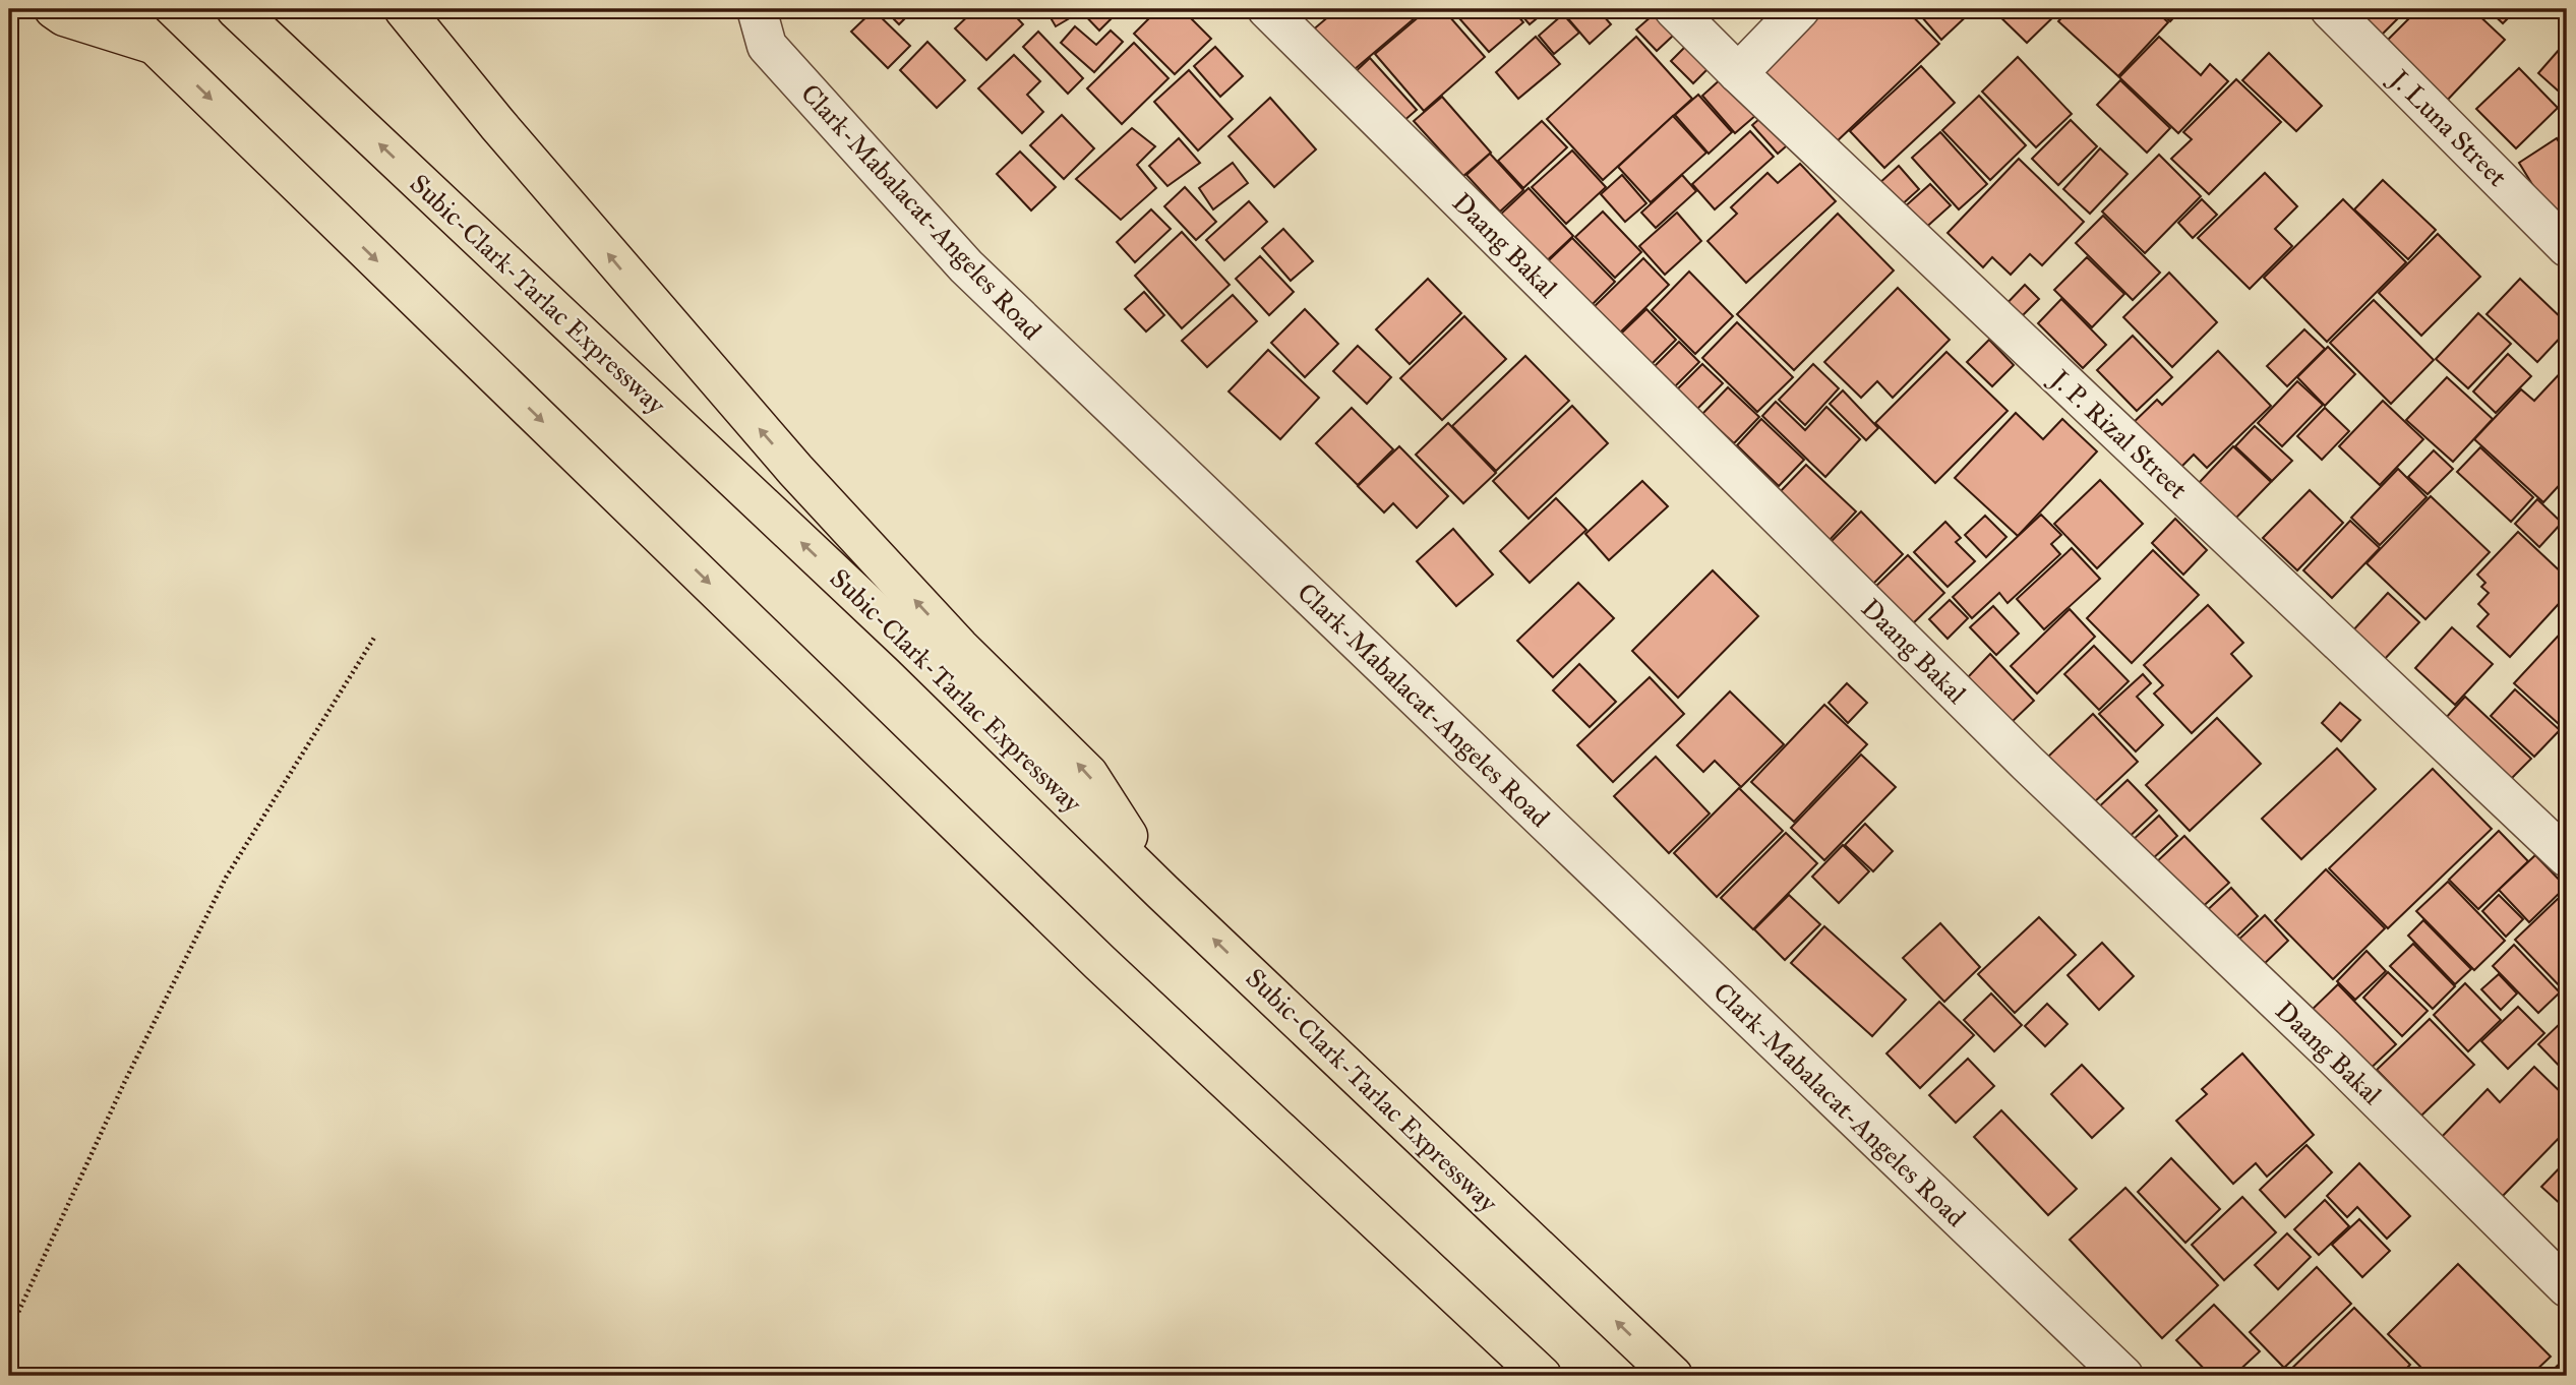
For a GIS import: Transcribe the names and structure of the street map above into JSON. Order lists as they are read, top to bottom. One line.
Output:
{"streets":{"highway":["Subic-Clark-Tarlac Expressway"],"street":["J. Luna Street","Clark-Mabalacat-Angeles Road","Daang Bakal","J. P. Rizal Street"]}}
